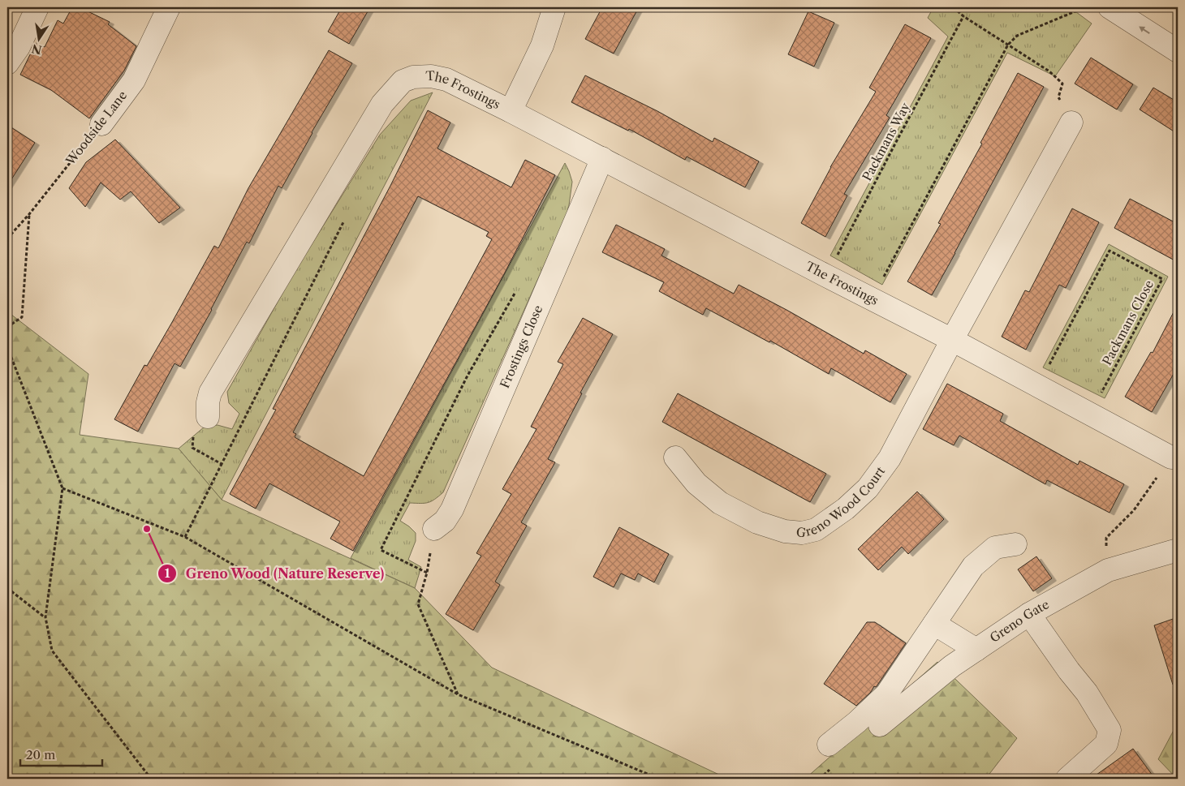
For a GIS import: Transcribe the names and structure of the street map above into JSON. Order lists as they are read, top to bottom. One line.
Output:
{"streets":{"street":["The Frostings","Woodside Lane","Frostings Close","Greno Wood Court","Greno Gate"],"path":["Packmans Way","Packmans Close"]},"crossings":[["The Frostings","Packmans Way"],["The Frostings","Packmans Close"],["The Frostings","Frostings Close"],["The Frostings","Greno Wood Court"]],"places":["Greno Wood (Nature Reserve)"],"scale_bar":"20 m","north":"bottom"}
